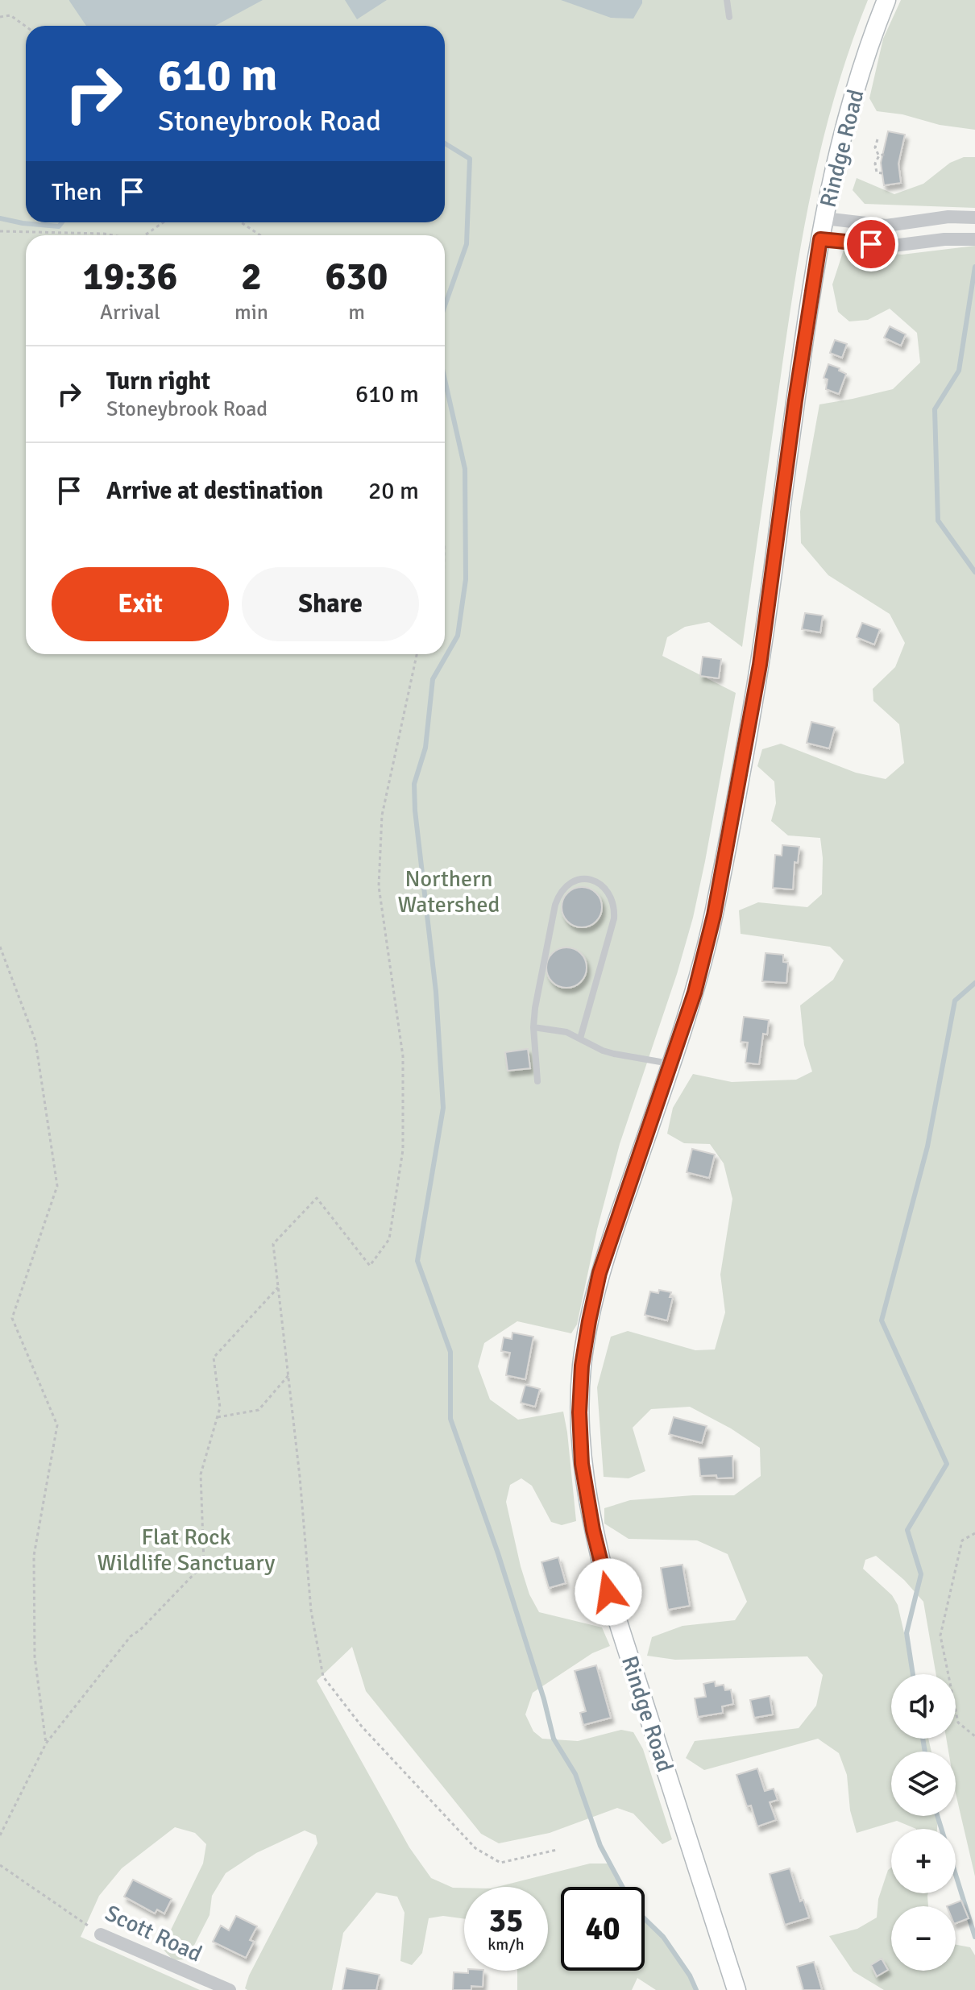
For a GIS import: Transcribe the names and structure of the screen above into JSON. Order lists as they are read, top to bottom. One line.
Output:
{"streets":{"street":["Rindge Road","Scott Road"]},"parks":["Northern Watershed","Flat Rock Wildlife Sanctuary"],"page":{"turn":["610 m","Stoneybrook Road"],"then":"Then","eta":["19:36","Arrival","2","min","630","m"],"list":[{"name":"Turn right","note":"Stoneybrook Road","value":"610 m"},{"name":"Arrive at destination","value":"20 m"}],"buttons":["Exit","Share"],"map_buttons":["+","−"],"speed":"35 km/h","limit":"40"}}
